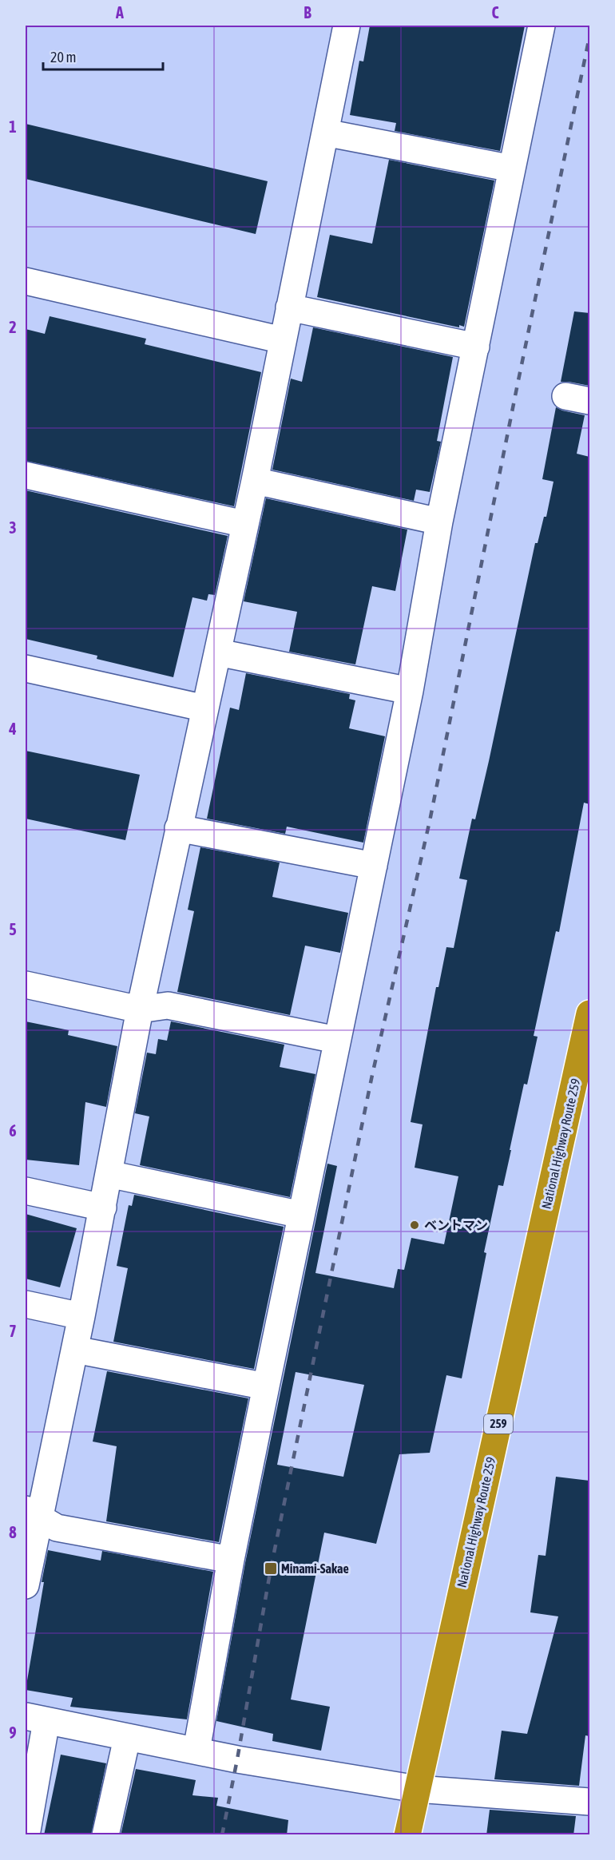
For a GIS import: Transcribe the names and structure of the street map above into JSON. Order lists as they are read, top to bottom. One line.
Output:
{"streets":{"highway":["National Highway Route 259","259"]},"places":{"other":["ベントマン"],"transit":["Minami-Sakae"]},"scale_bar":"20 m","grid":{"columns":["A","B","C"],"rows":["1","2","3","4","5","6","7","8","9"]}}
